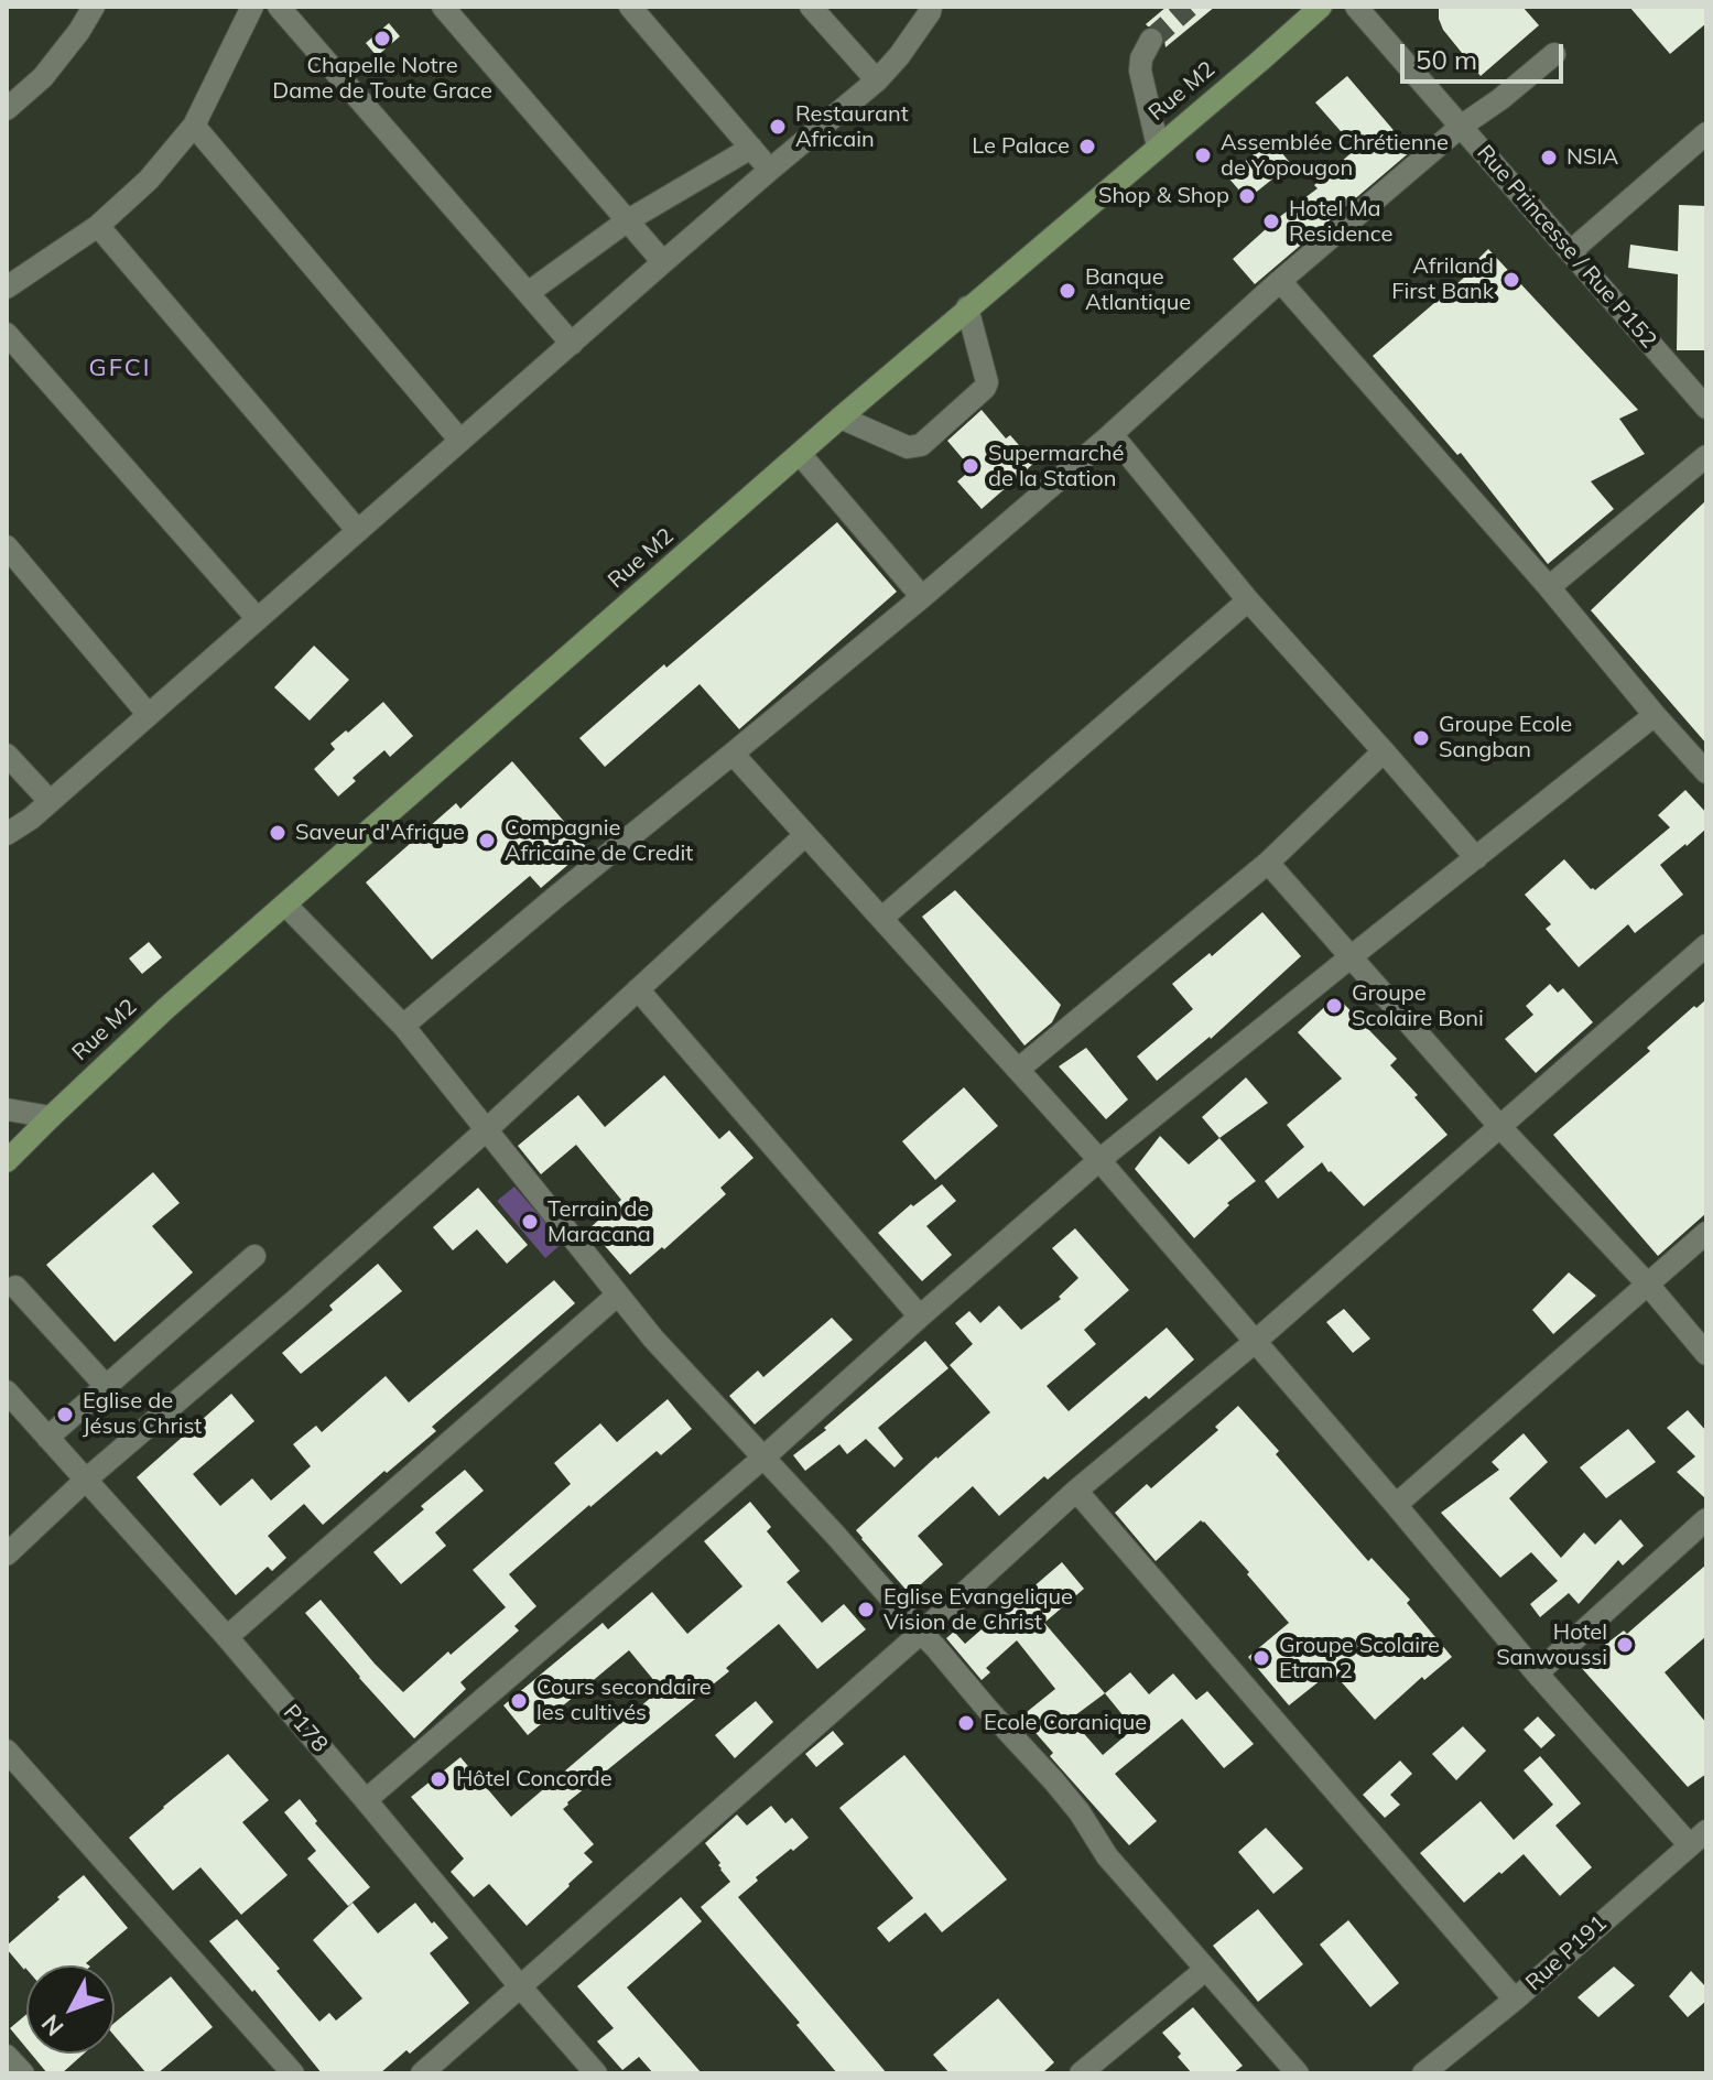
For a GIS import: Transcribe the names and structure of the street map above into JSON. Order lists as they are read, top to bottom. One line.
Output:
{"streets":{"main road":["Rue M2"],"street":["Rue Princesse / Rue P152","P178","Rue P191"]},"districts":["GFCI"],"places":["Chapelle Notre Dame de Toute Grace","Restaurant Africain","Le Palace","Assemblée Chrétienne de Yopougon","NSIA","Shop & Shop","Hotel Ma Residence","Afriland First Bank","Banque Atlantique","Supermarché de la Station","Groupe Ecole Sangban","Saveur d'Afrique","Compagnie Africaine de Credit","Groupe Scolaire Boni","Terrain de Maracana","Eglise de Jésus Christ","Eglise Evangelique Vision de Christ","Hotel Sanwoussi","Groupe Scolaire Etran 2","Cours secondaire les cultivés","Ecole Coranique","Hôtel Concorde"],"scale_bar":"50 m","north":"bottom left"}
